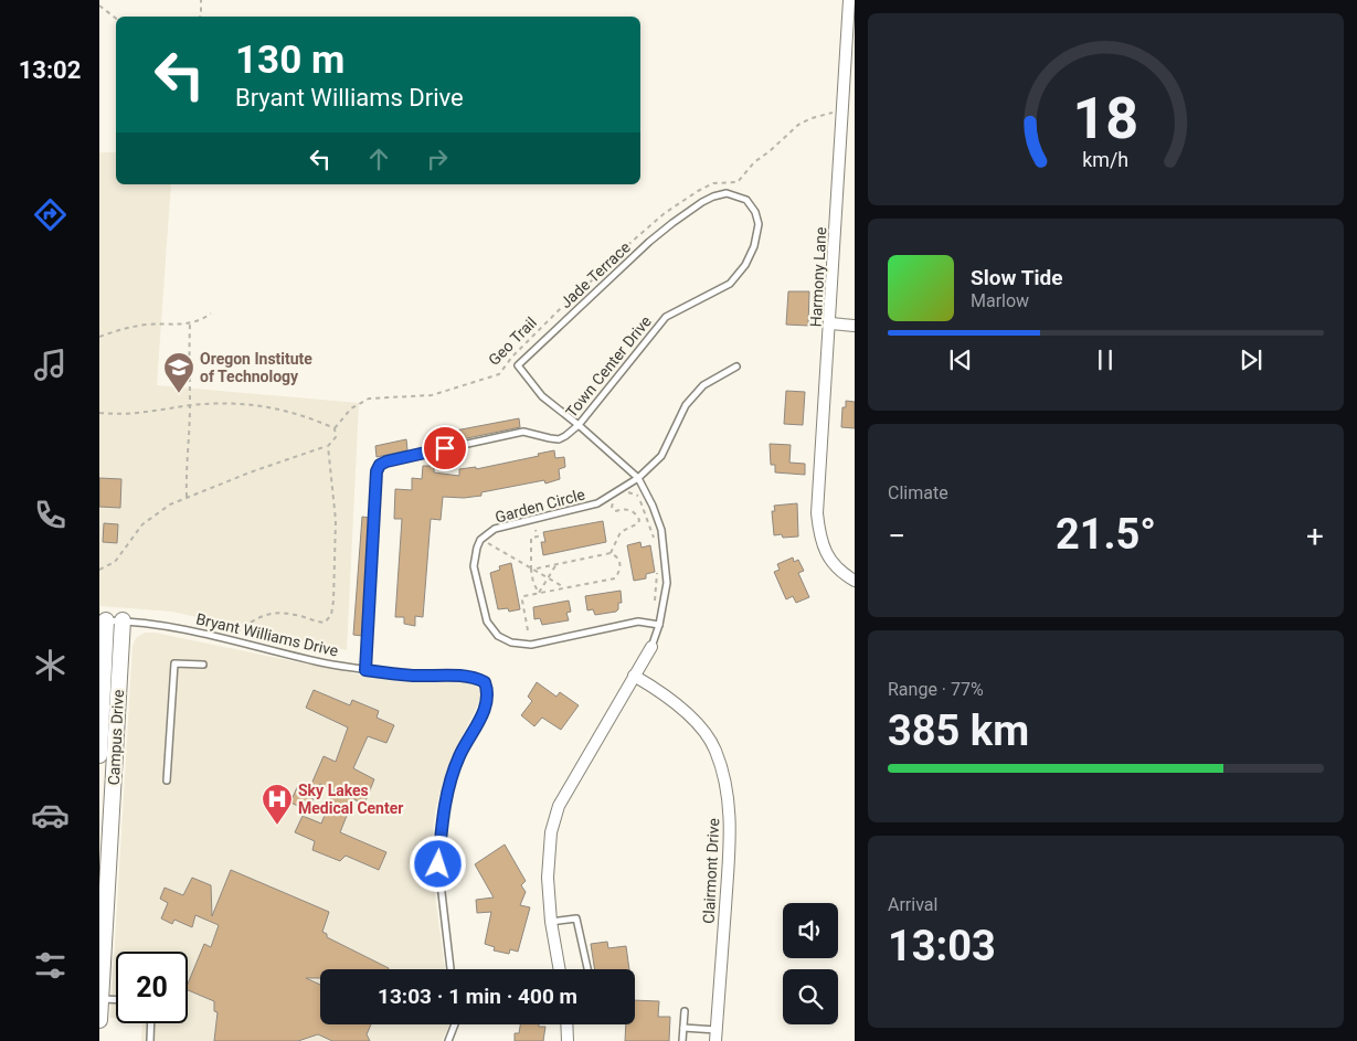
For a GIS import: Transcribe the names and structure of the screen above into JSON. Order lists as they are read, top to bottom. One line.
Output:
{"streets":{"street":["Harmony Lane","Campus Drive","Clairmont Drive"],"lane":["Jade Terrace","Town Center Drive","Garden Circle","Bryant Williams Drive"],"path":["Geo Trail"]},"crossings":[["Jade Terrace","Town Center Drive"],["Harmony Lane","Geo Trail"],["Town Center Drive","Bryant Williams Drive"],["Bryant Williams Drive","Campus Drive"]],"places":{"school or university":["Oregon Institute of Technology"],"hospital":["Sky Lakes Medical Center"]},"page":{"tabs":"13:02","turn":["130 m","Bryant Williams Drive"],"song":["Slow Tide","Marlow"],"tile":["Climate",["Range · 77%","385 km"],["Arrival","13:03"]],"heat":["−","21.5°","+"],"limit":"20","trip":"13:03 · 1 min · 400 m","gauge":["18","km/h"]}}
